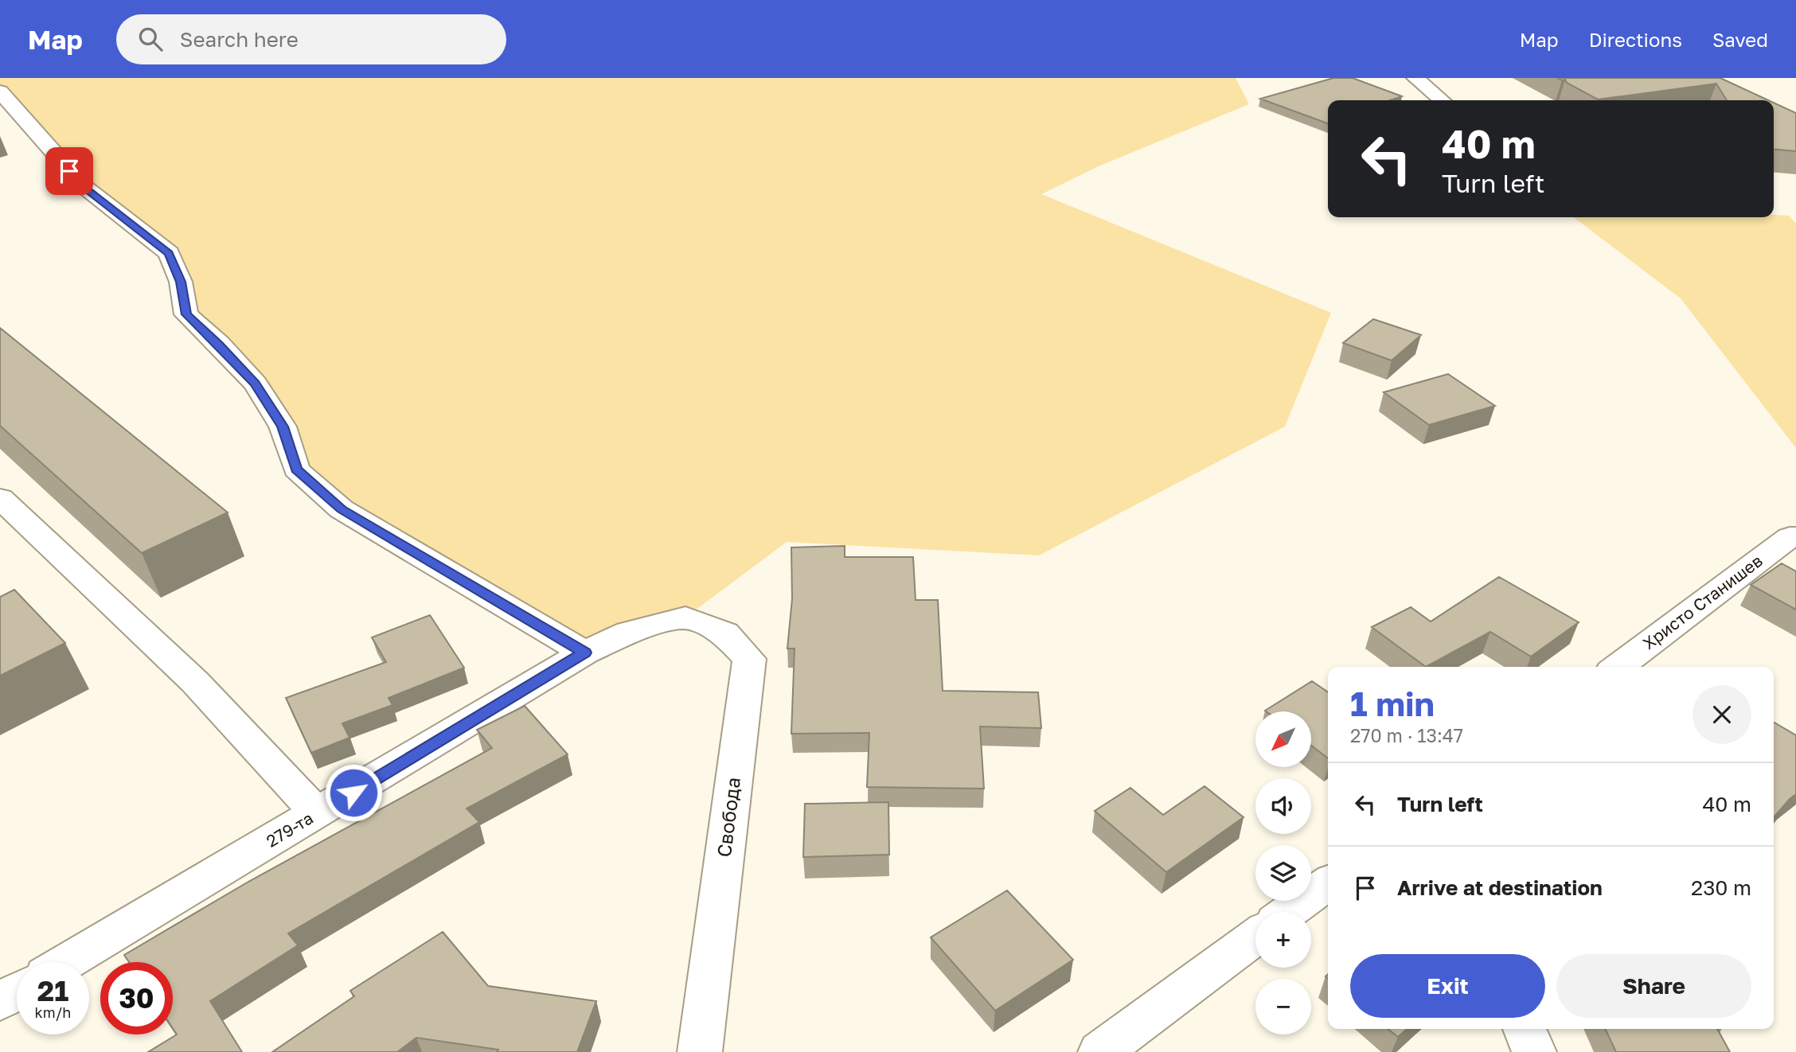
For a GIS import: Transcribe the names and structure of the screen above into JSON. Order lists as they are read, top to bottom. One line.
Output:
{"streets":{"street":["Христо Станишев","Свобода","279-та"]},"crossings":[["Свобода","279-та"]],"north":"bottom left","page":{"header":"Map","search":"Search here","nav":["Map","Directions","Saved"],"turn":["40 m","Turn left"],"heading":["1 min","270 m · 13:47"],"map_buttons":["+","−"],"list":[{"name":"Turn left","value":"40 m"},{"name":"Arrive at destination","value":"230 m"}],"buttons":["Exit","Share"],"speed":"21 km/h","limit":"30"}}
